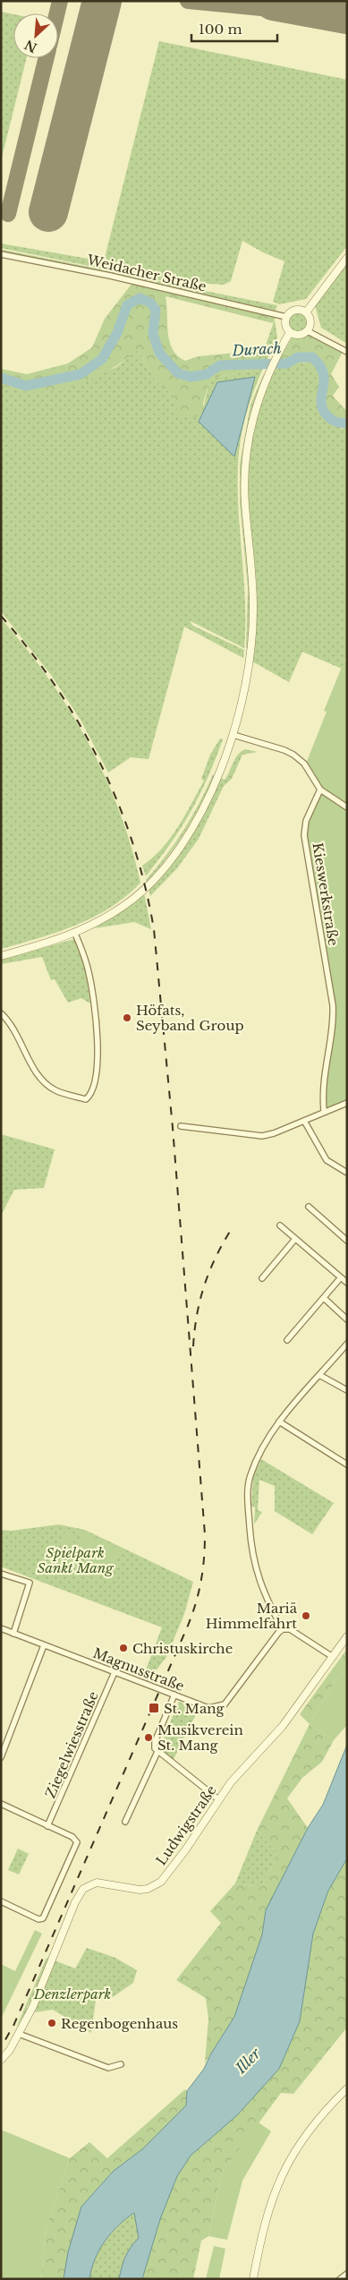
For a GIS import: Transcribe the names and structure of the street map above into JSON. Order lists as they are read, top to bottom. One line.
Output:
{"streets":{"street":["Weidacher Straße","Kieswerkstraße","Magnusstraße","Ziegelwiesstraße","Ludwigstraße"]},"crossings":[["Magnusstraße","Ziegelwiesstraße"]],"water":["Durach","Iller"],"parks":["Spielpark Sankt Mang","Denzlerpark"],"places":{"other":["Höfats, Seyband Group","Mariä Himmelfahrt","Christuskirche","Musikverein St. Mang","Regenbogenhaus"],"transit":["St. Mang"]},"scale_bar":"100 m","north":"bottom left"}
